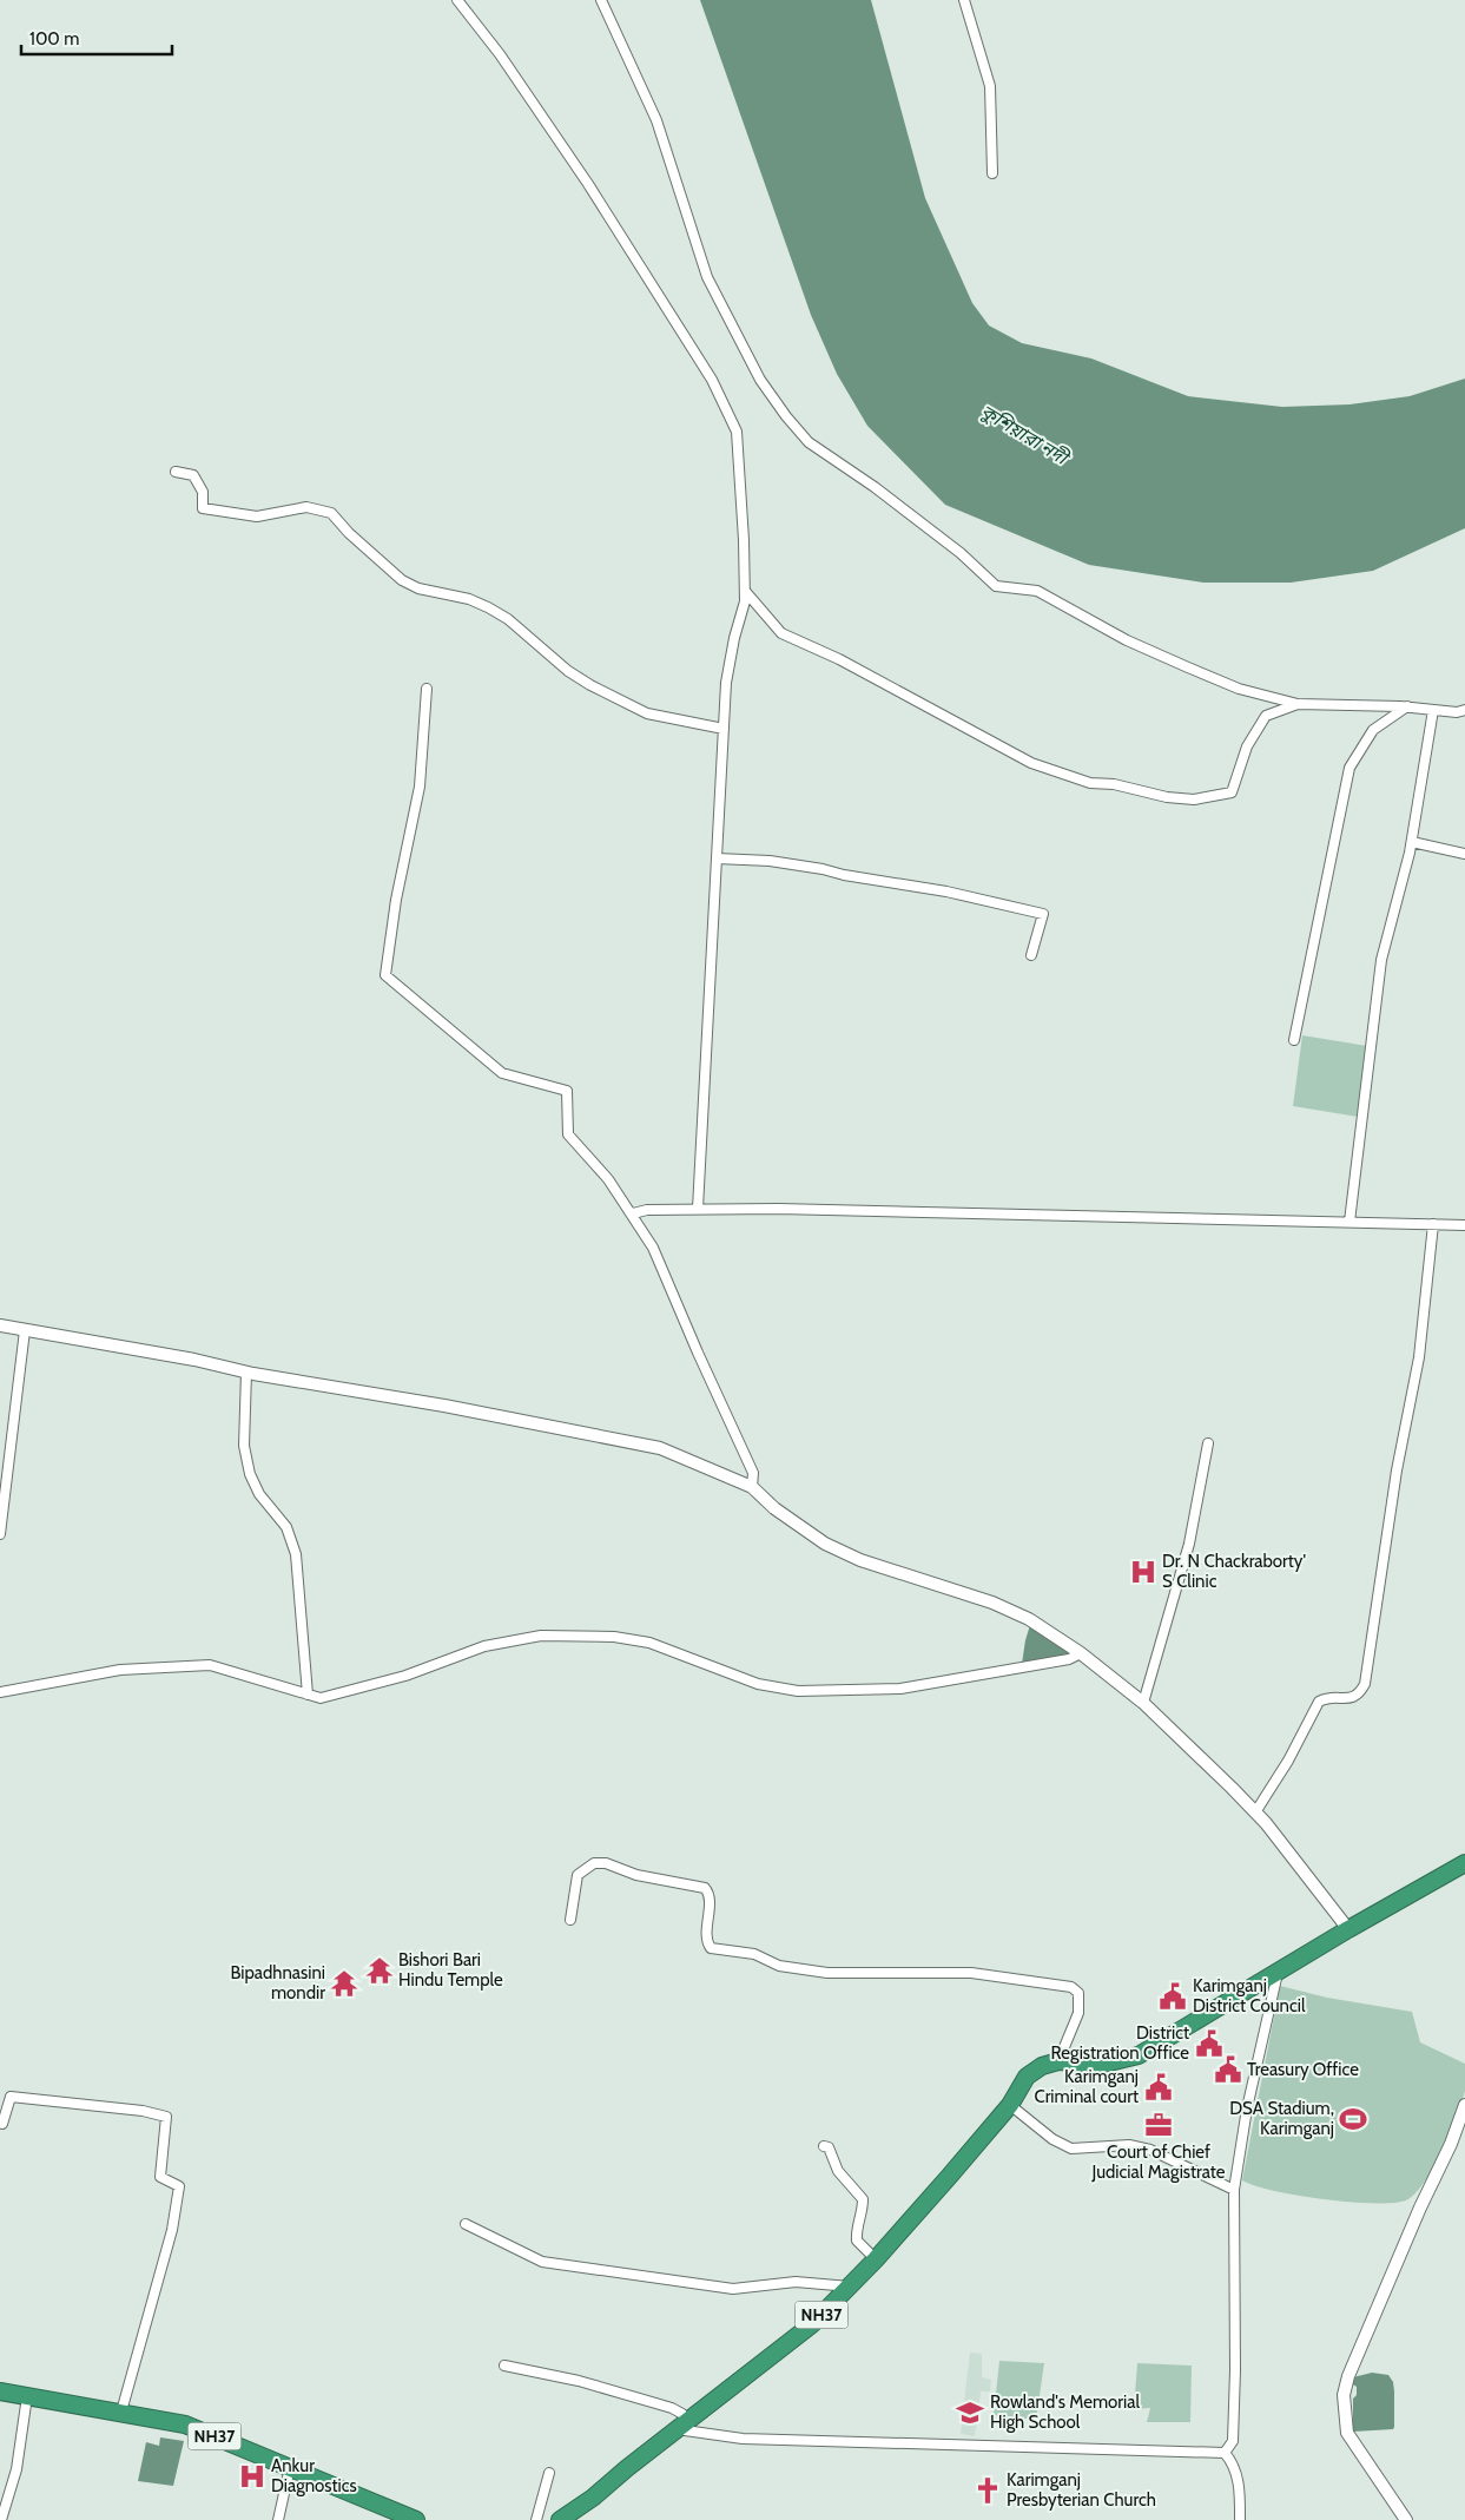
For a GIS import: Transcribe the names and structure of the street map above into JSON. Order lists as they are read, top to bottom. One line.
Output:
{"streets":{"highway":["NH37"]},"water":["কুশিয়ারা নদী"],"places":{"hospital":["Dr. N Chackraborty' S Clinic","Ankur Diagnostics"],"temple":["Bishori Bari Hindu Temple","Bipadhnasini mondir"],"public building":["Karimganj District Council","District Registration Office","Treasury Office","Karimganj Criminal court"],"sports":["DSA Stadium, Karimganj"],"office":["Court of Chief Judicial Magistrate"],"school or university":["Rowland's Memorial High School"],"church":["Karimganj Presbyterian Church"]},"scale_bar":"100 m"}
